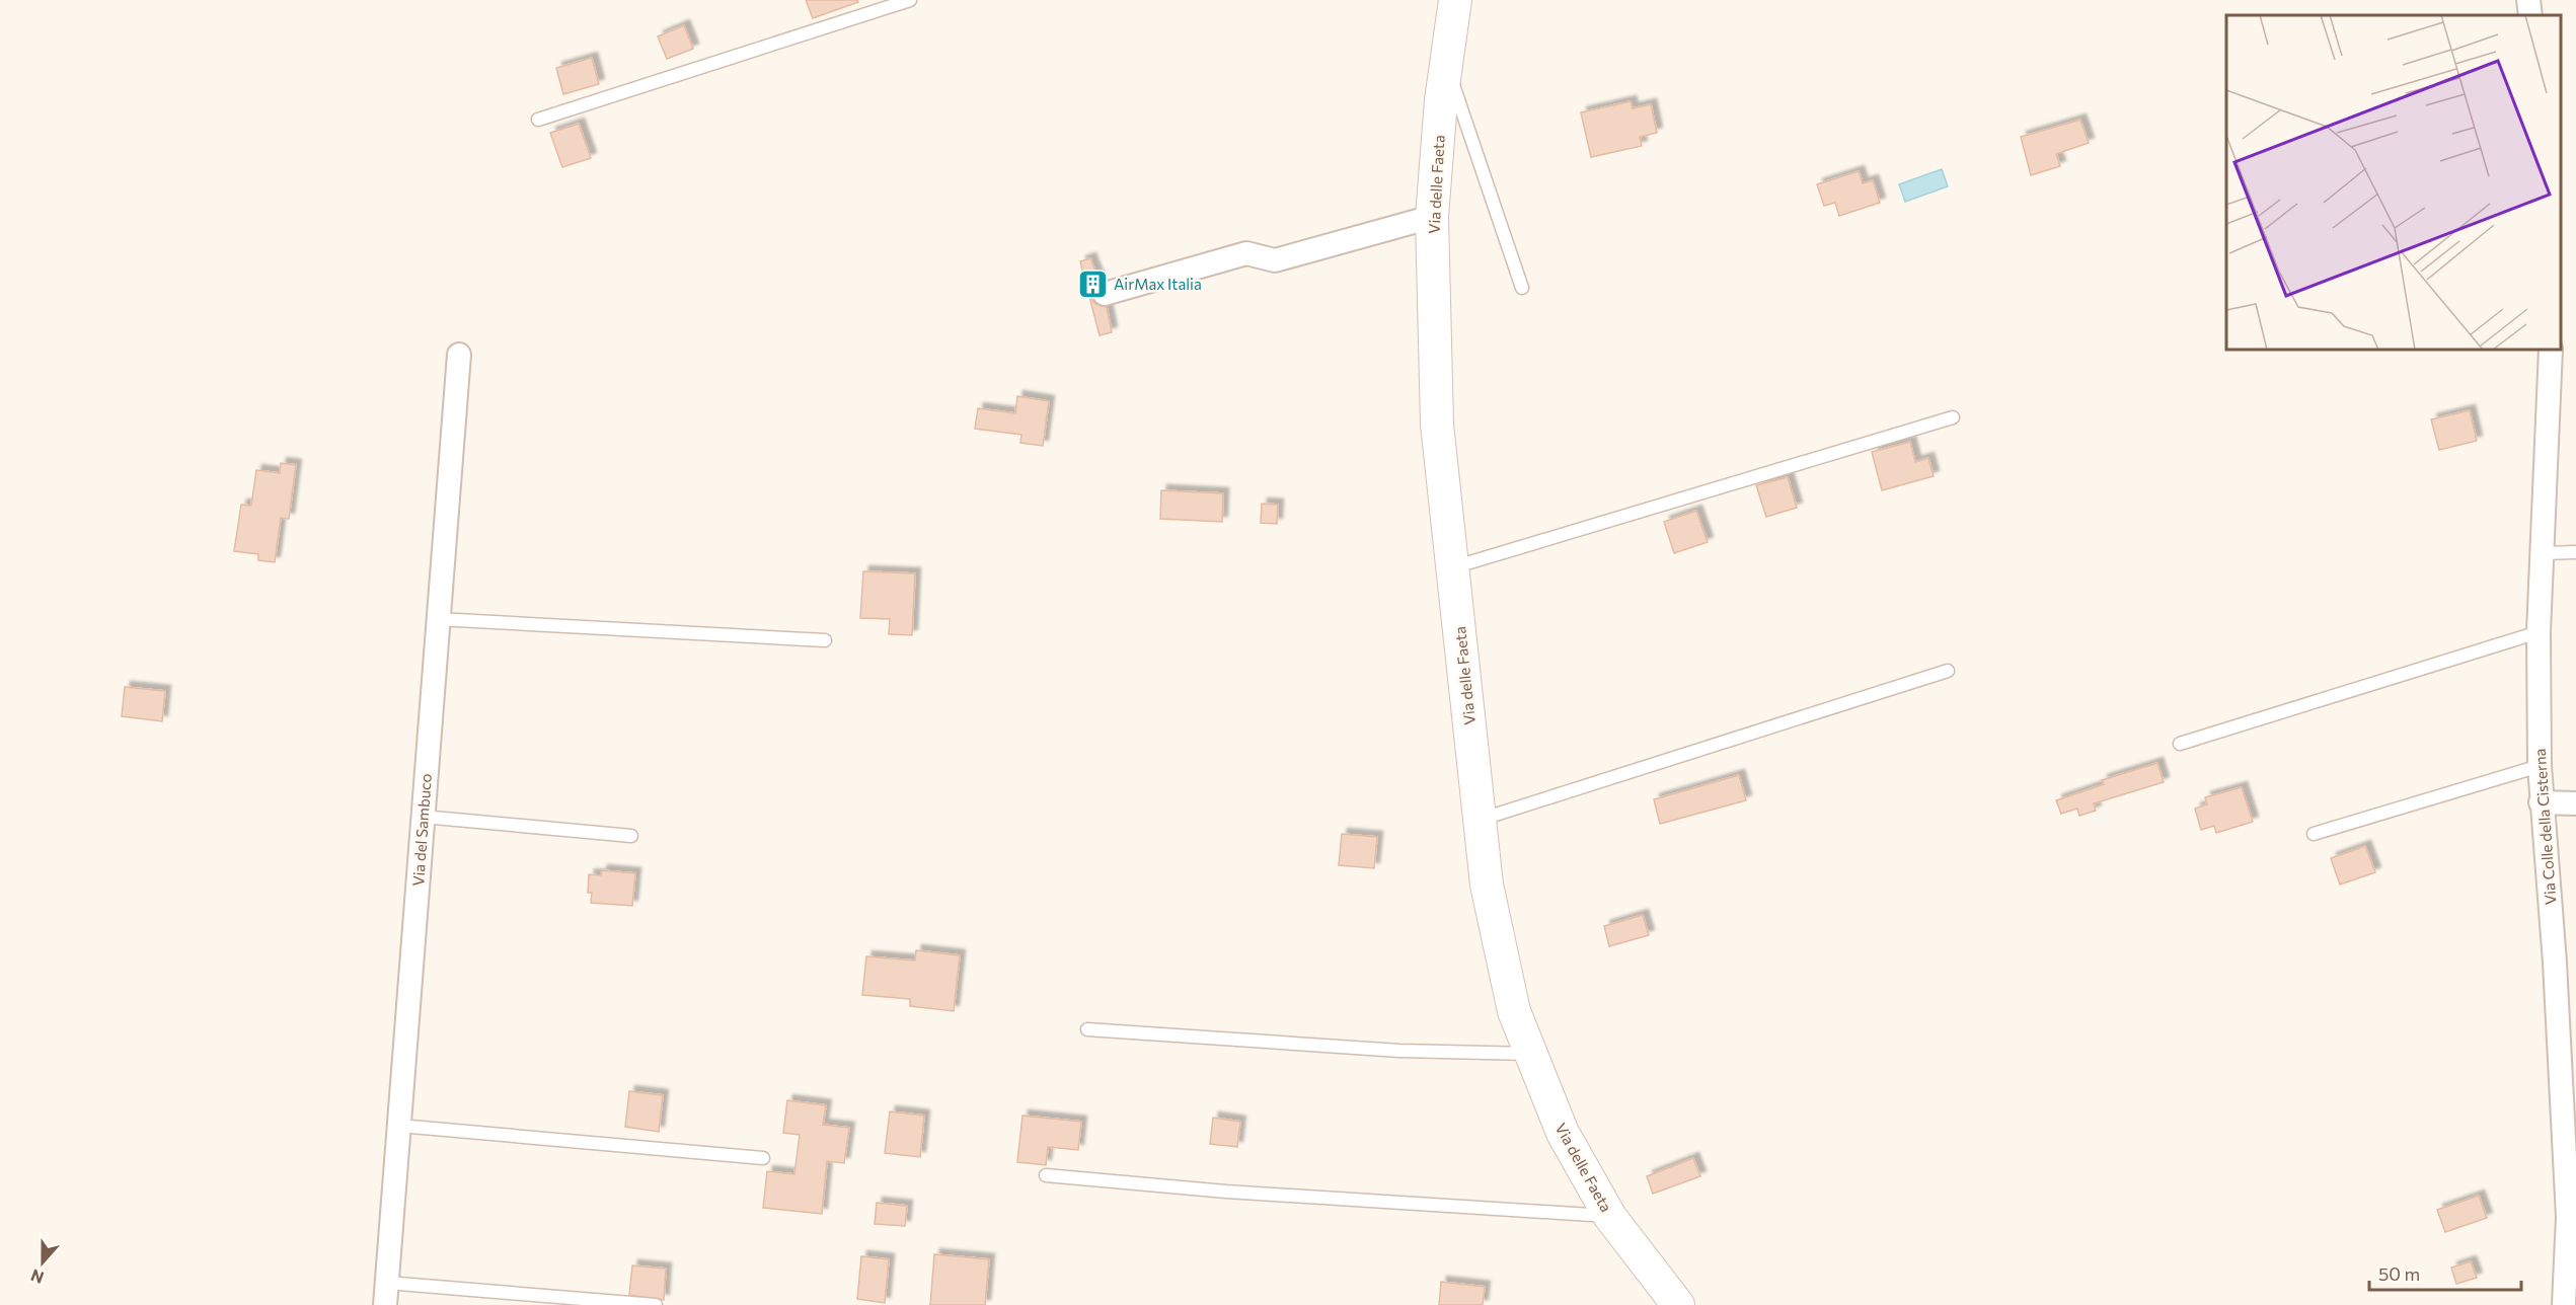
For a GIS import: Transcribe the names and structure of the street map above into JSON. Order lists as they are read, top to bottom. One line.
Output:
{"streets":{"street":["Via delle Faeta","Via Colle della Cisterna","Via del Sambuco"]},"places":{"building":["AirMax Italia"]},"scale_bar":"50 m","north":"bottom"}
